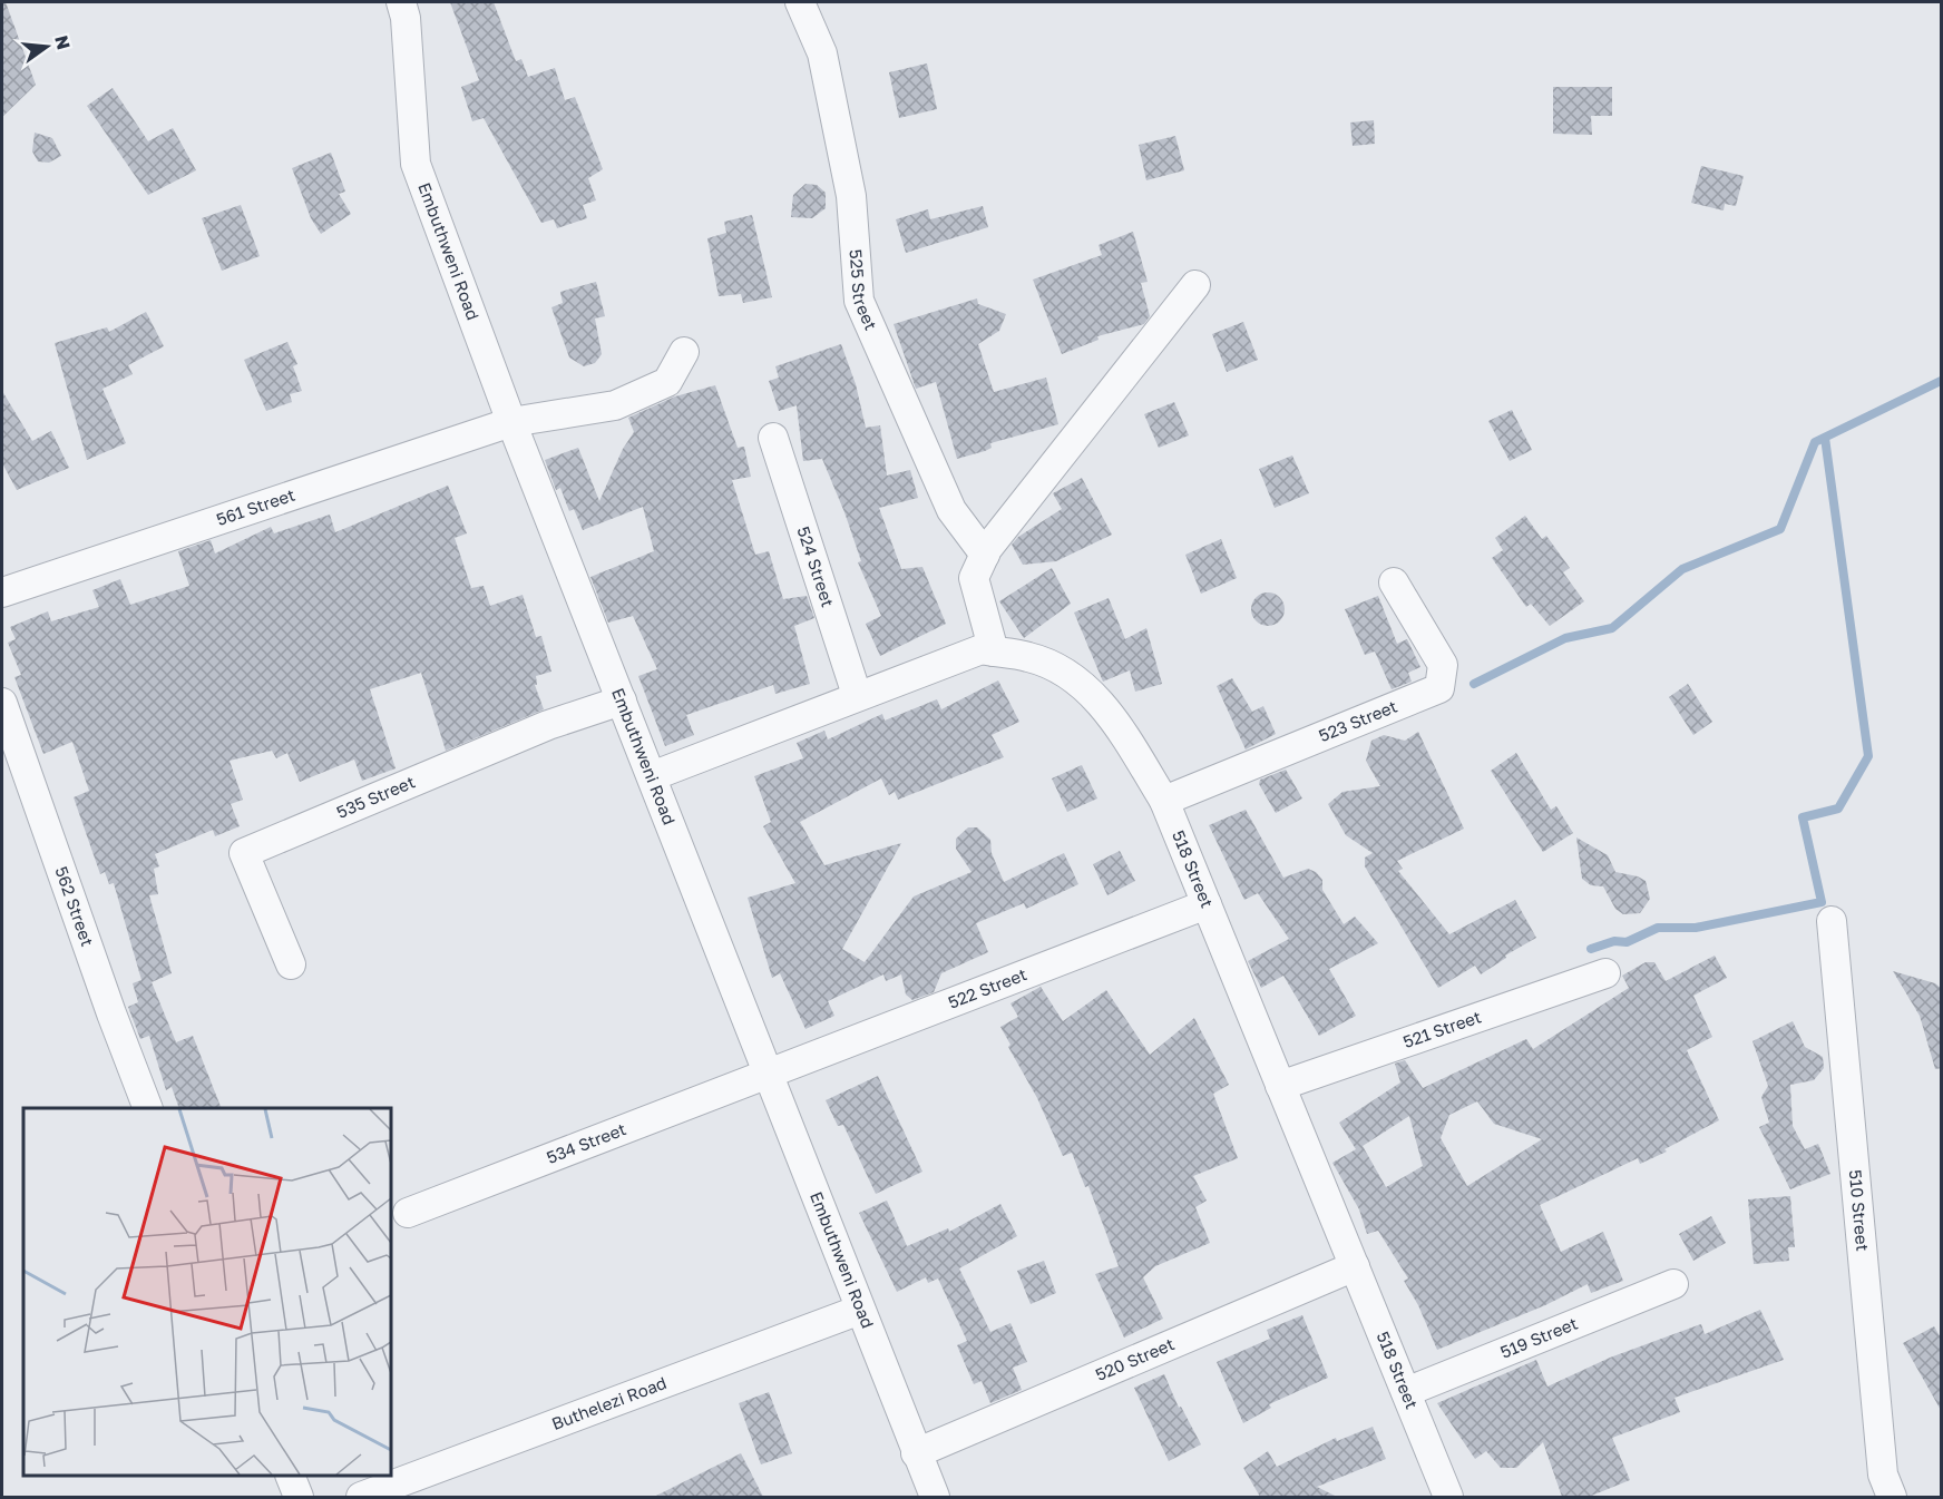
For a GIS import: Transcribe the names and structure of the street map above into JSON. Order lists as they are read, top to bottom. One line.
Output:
{"streets":{"street":["Embuthweni Road","525 Street","561 Street","524 Street","523 Street","535 Street","518 Street","562 Street","522 Street","521 Street","534 Street","510 Street","519 Street","520 Street","Buthelezi Road"]},"crossings":[["Embuthweni Road","561 Street"],["Embuthweni Road","535 Street"],["Embuthweni Road","518 Street"],["Embuthweni Road","522 Street"],["Embuthweni Road","534 Street"],["Embuthweni Road","520 Street"],["Embuthweni Road","Buthelezi Road"],["524 Street","518 Street"],["523 Street","518 Street"],["518 Street","522 Street"],["518 Street","521 Street"],["518 Street","519 Street"],["518 Street","520 Street"],["522 Street","534 Street"]],"north":"right"}
